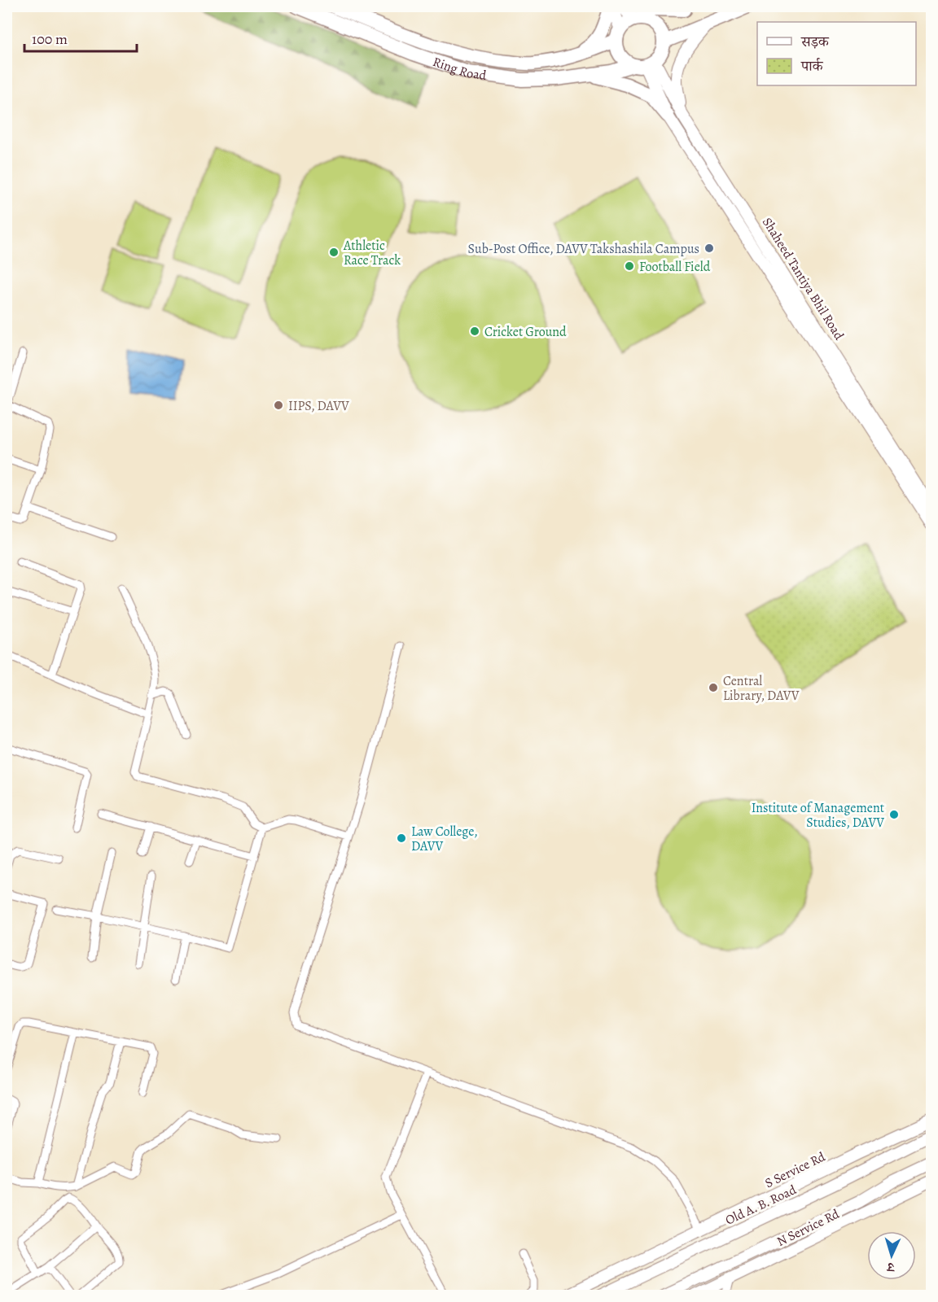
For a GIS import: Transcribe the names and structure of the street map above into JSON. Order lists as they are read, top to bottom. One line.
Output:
{"streets":{"highway":["Ring Road"],"main road":["Shaheed Tantiya Bhil Road","S Service Rd","Old A. B. Road","N Service Rd"]},"crossings":[["Ring Road","Shaheed Tantiya Bhil Road"]],"places":["Sub-Post Office, DAVV Takshashila Campus","Athletic Race Track","Football Field","Cricket Ground","IIPS, DAVV","Central Library, DAVV","Institute of Management Studies, DAVV","Law College, DAVV"],"legend":["सड़क","पार्क"],"scale_bar":"100 m","north":"bottom"}
